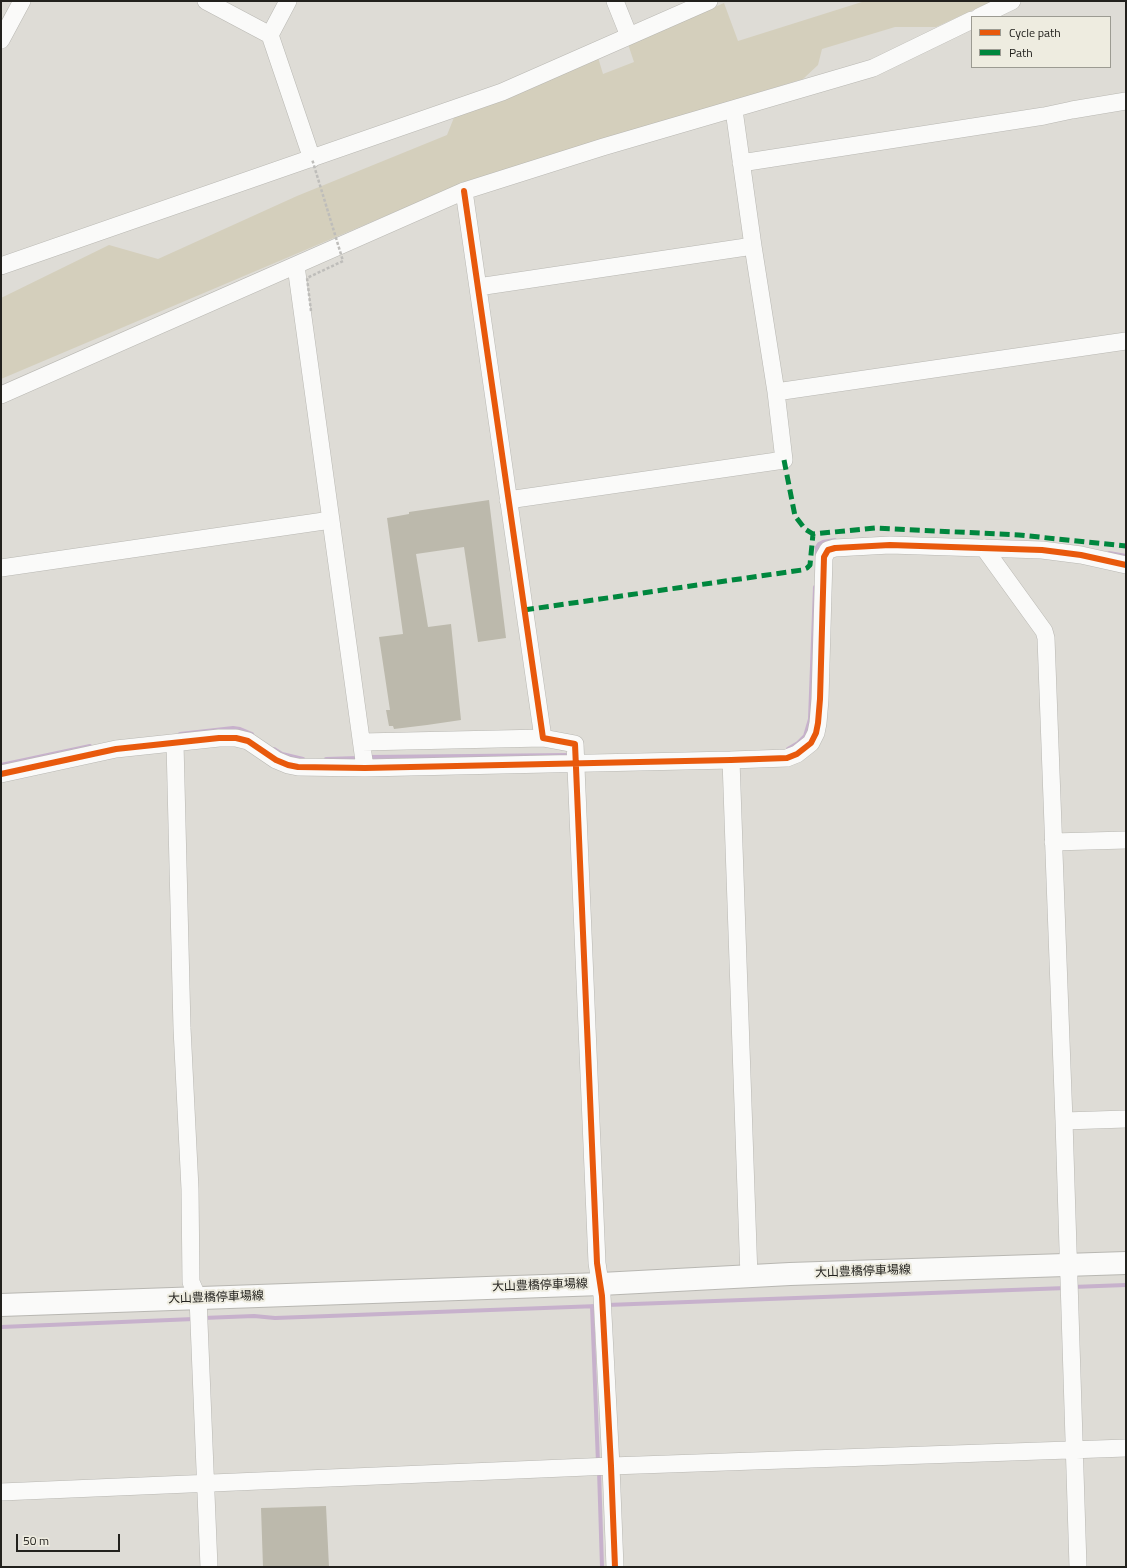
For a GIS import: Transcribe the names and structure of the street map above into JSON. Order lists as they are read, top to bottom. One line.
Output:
{"streets":{"main road":["大山豊橋停車場線"]},"legend":["Cycle path","Path"],"scale_bar":"50 m"}
